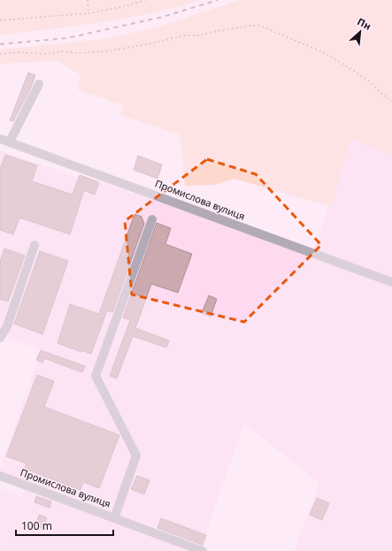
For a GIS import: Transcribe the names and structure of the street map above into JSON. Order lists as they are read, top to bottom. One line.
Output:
{"streets":{"street":["Промислова вулиця"]},"scale_bar":"100 m","north":"top right"}
